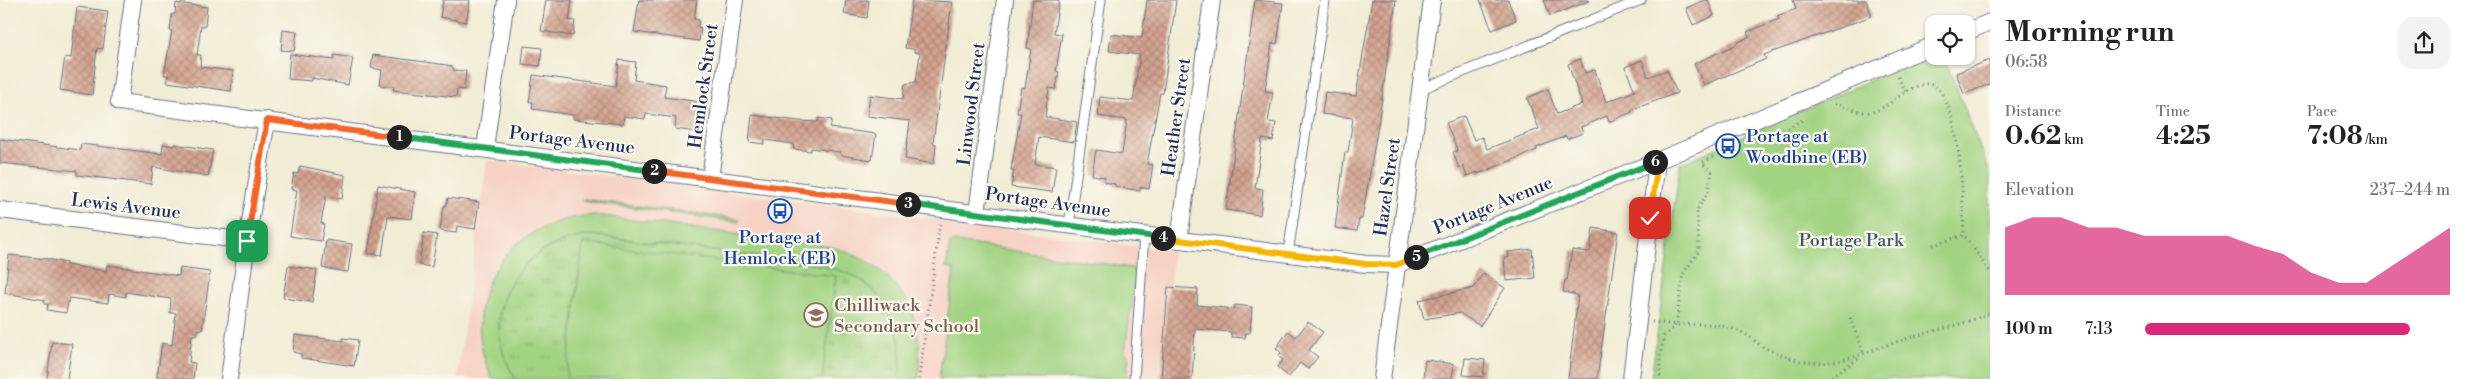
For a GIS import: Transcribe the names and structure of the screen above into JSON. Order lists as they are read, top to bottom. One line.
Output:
{"streets":{"street":["Hemlock Street","Linwood Street","Heather Street","Portage Avenue","Hazel Street","Lewis Avenue"]},"crossings":[["Hemlock Street","Portage Avenue"],["Linwood Street","Portage Avenue"],["Heather Street","Portage Avenue"],["Portage Avenue","Hazel Street"]],"parks":["Portage Park"],"places":{"bus stop":["Portage at Woodbine (EB)","Portage at Hemlock (EB)"],"school or university":["Chilliwack Secondary School"]},"page":{"heading":["Morning run","06:58"],"stats":[["Distance","0.62 km"],["Time","4:25"],["Pace","7:08 /km"]],"pins":["1","6","2","3","4","5"],"chart":["Elevation","237–244 m"],"list":[{"name":"100 m","note":"7:13"}]}}
